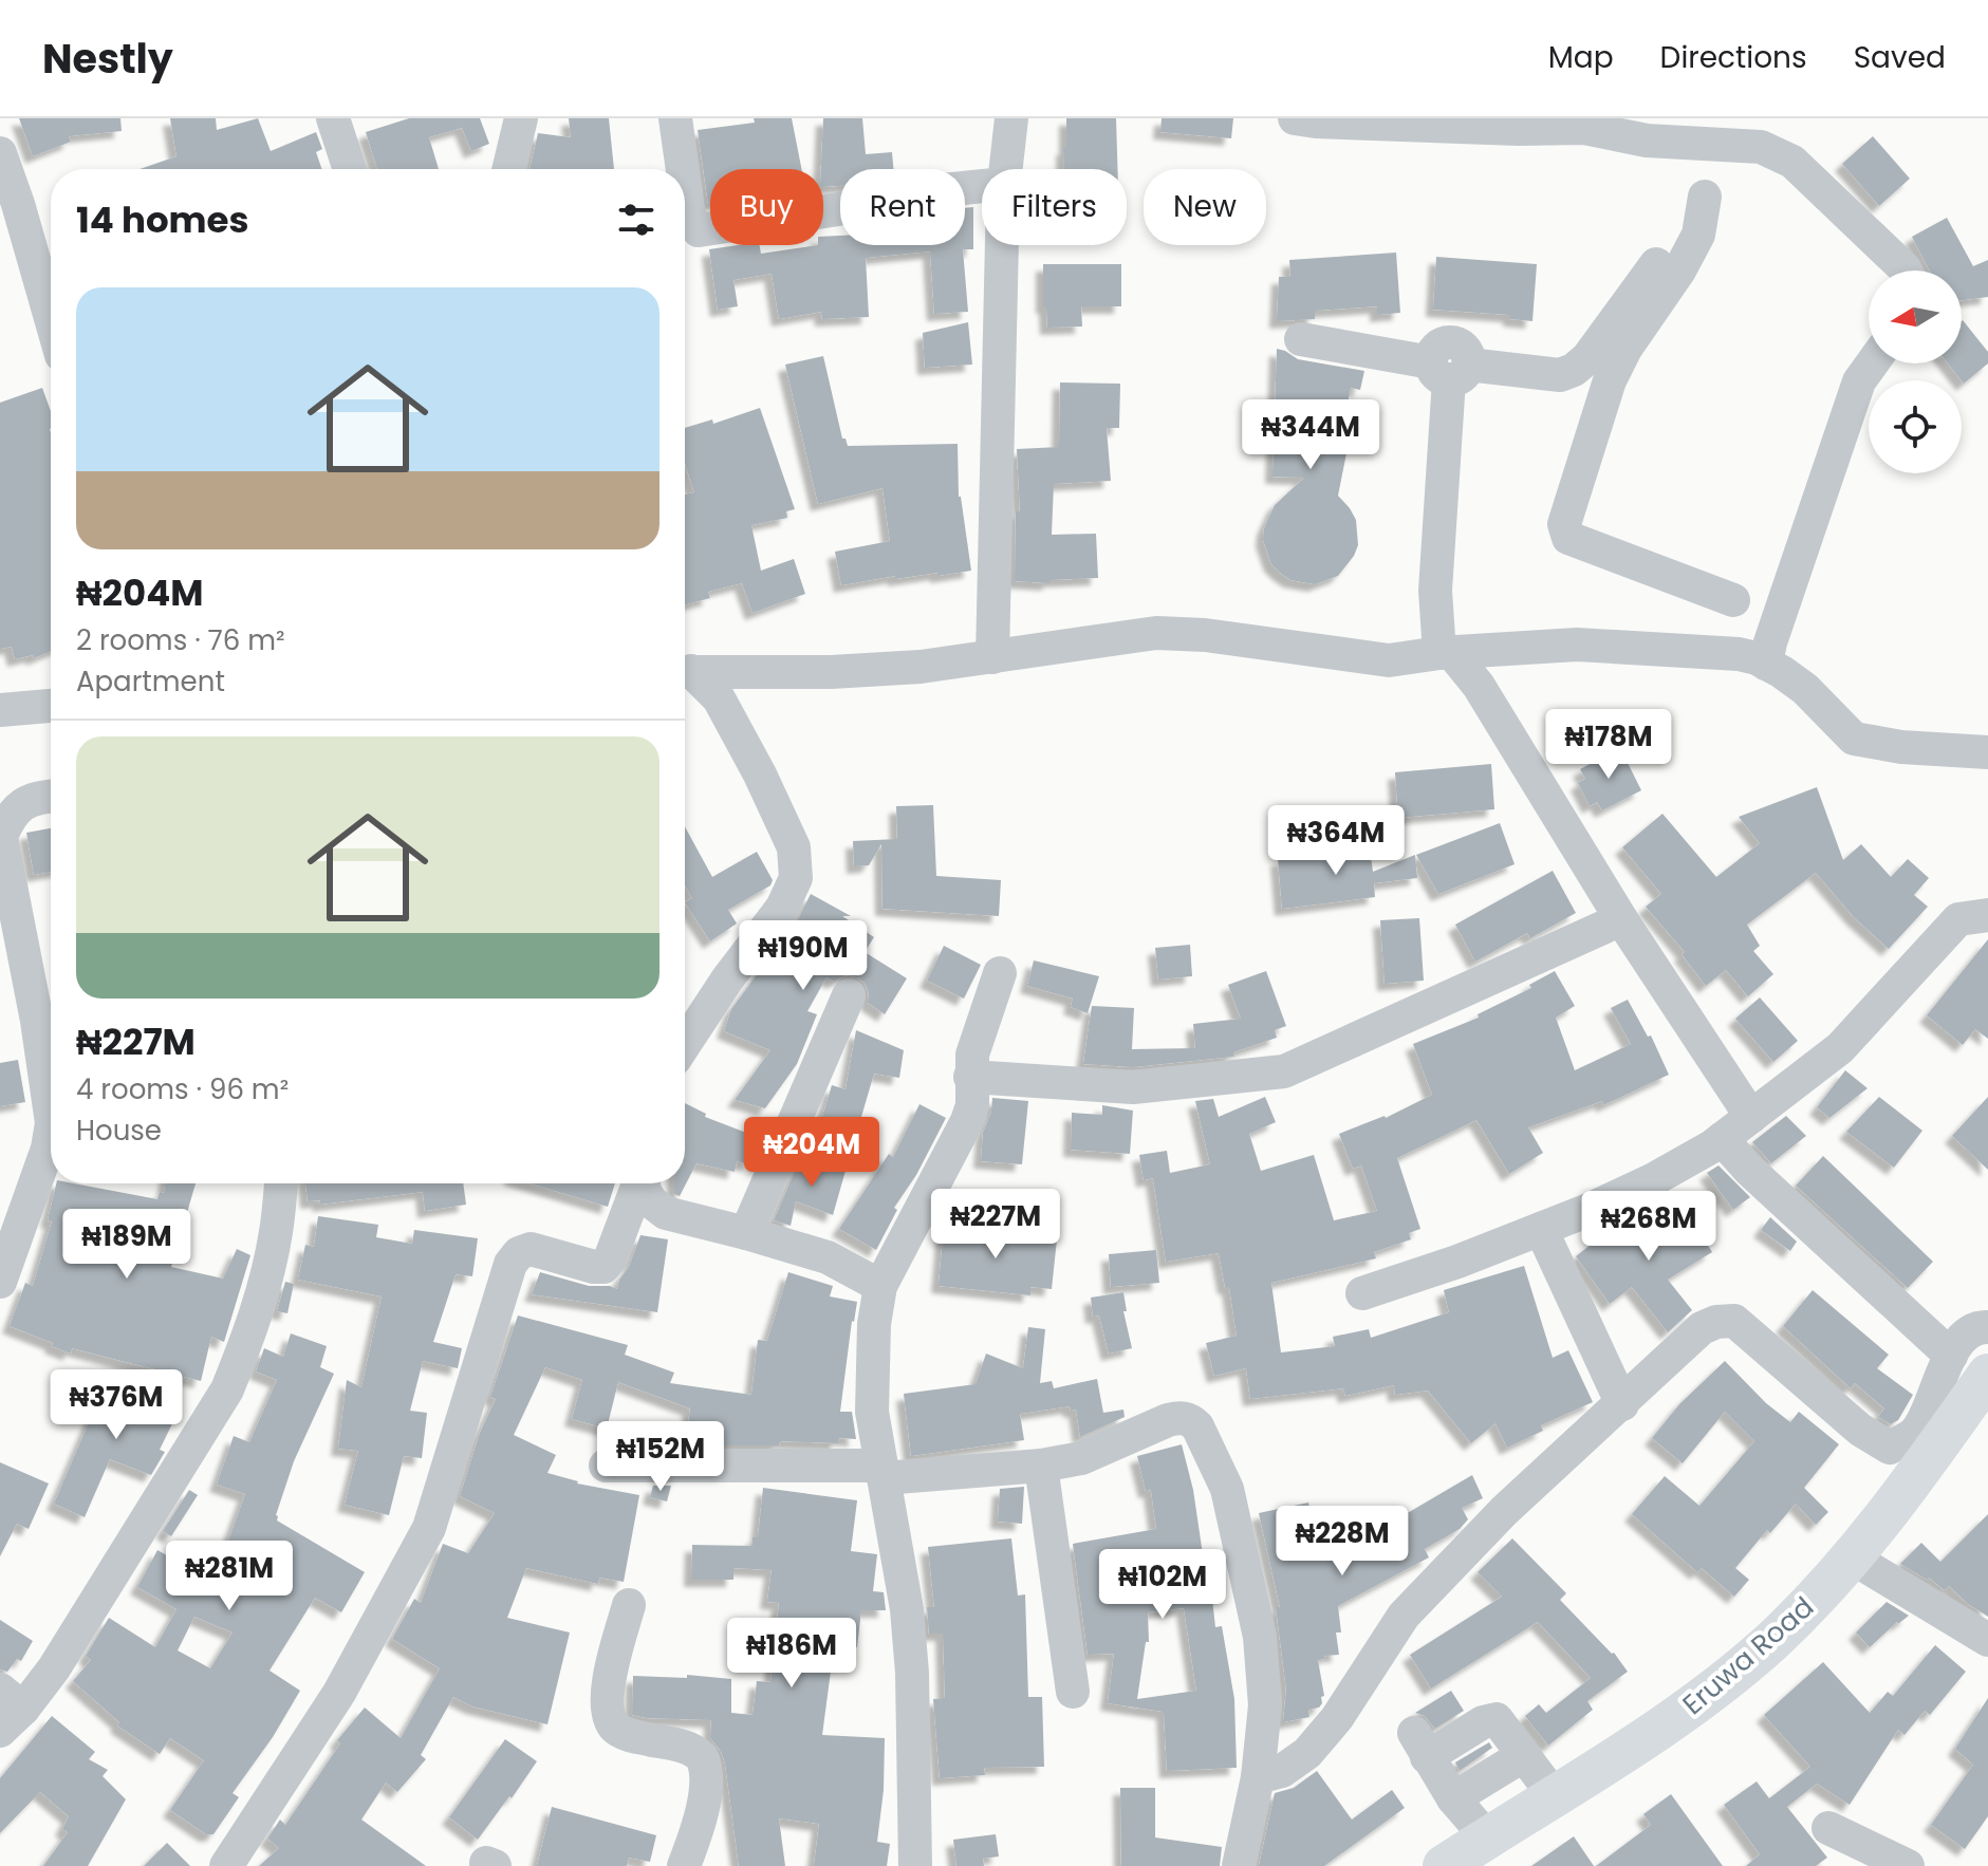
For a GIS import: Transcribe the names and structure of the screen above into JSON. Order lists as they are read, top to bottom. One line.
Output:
{"streets":{"main road":["Eruwa Road"]},"north":"left","page":{"header":"Nestly","nav":["Map","Directions","Saved"],"chip":["Buy","Rent","Filters","New"],"heading":"14 homes","list":[{"name":"₦204M","note":"2 rooms · 76 m² · Apartment"},{"name":"₦227M","note":"4 rooms · 96 m² · House"}],"price":["₦344M","₦178M","₦364M","₦190M","₦204M","₦227M","₦268M","₦189M","₦376M","₦152M","₦228M","₦281M","₦102M","₦186M"]}}
